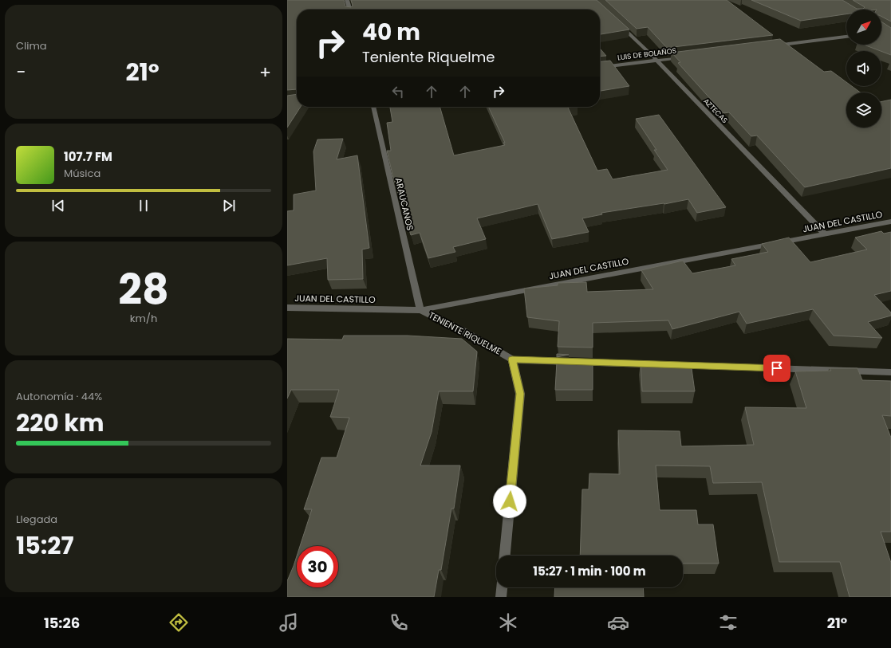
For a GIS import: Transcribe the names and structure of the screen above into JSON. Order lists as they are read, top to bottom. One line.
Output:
{"streets":{"street":["LUIS DE BOLAÑOS","AZTECAS","ARAUCANOS","JUAN DEL CASTILLO","TENIENTE RIQUELME"]},"crossings":[["LUIS DE BOLAÑOS","AZTECAS"],["AZTECAS","JUAN DEL CASTILLO"],["ARAUCANOS","JUAN DEL CASTILLO"],["ARAUCANOS","TENIENTE RIQUELME"],["JUAN DEL CASTILLO","TENIENTE RIQUELME"]],"north":"top right","page":{"tile":["Clima",["28","km/h"],["Autonomía · 44%","220 km"],["Llegada","15:27"]],"turn":["40 m","Teniente Riquelme"],"heat":["−","21°","+"],"song":["107.7 FM","Música"],"limit":"30","trip":"15:27 · 1 min · 100 m","tabs":["15:26","21°"]}}
